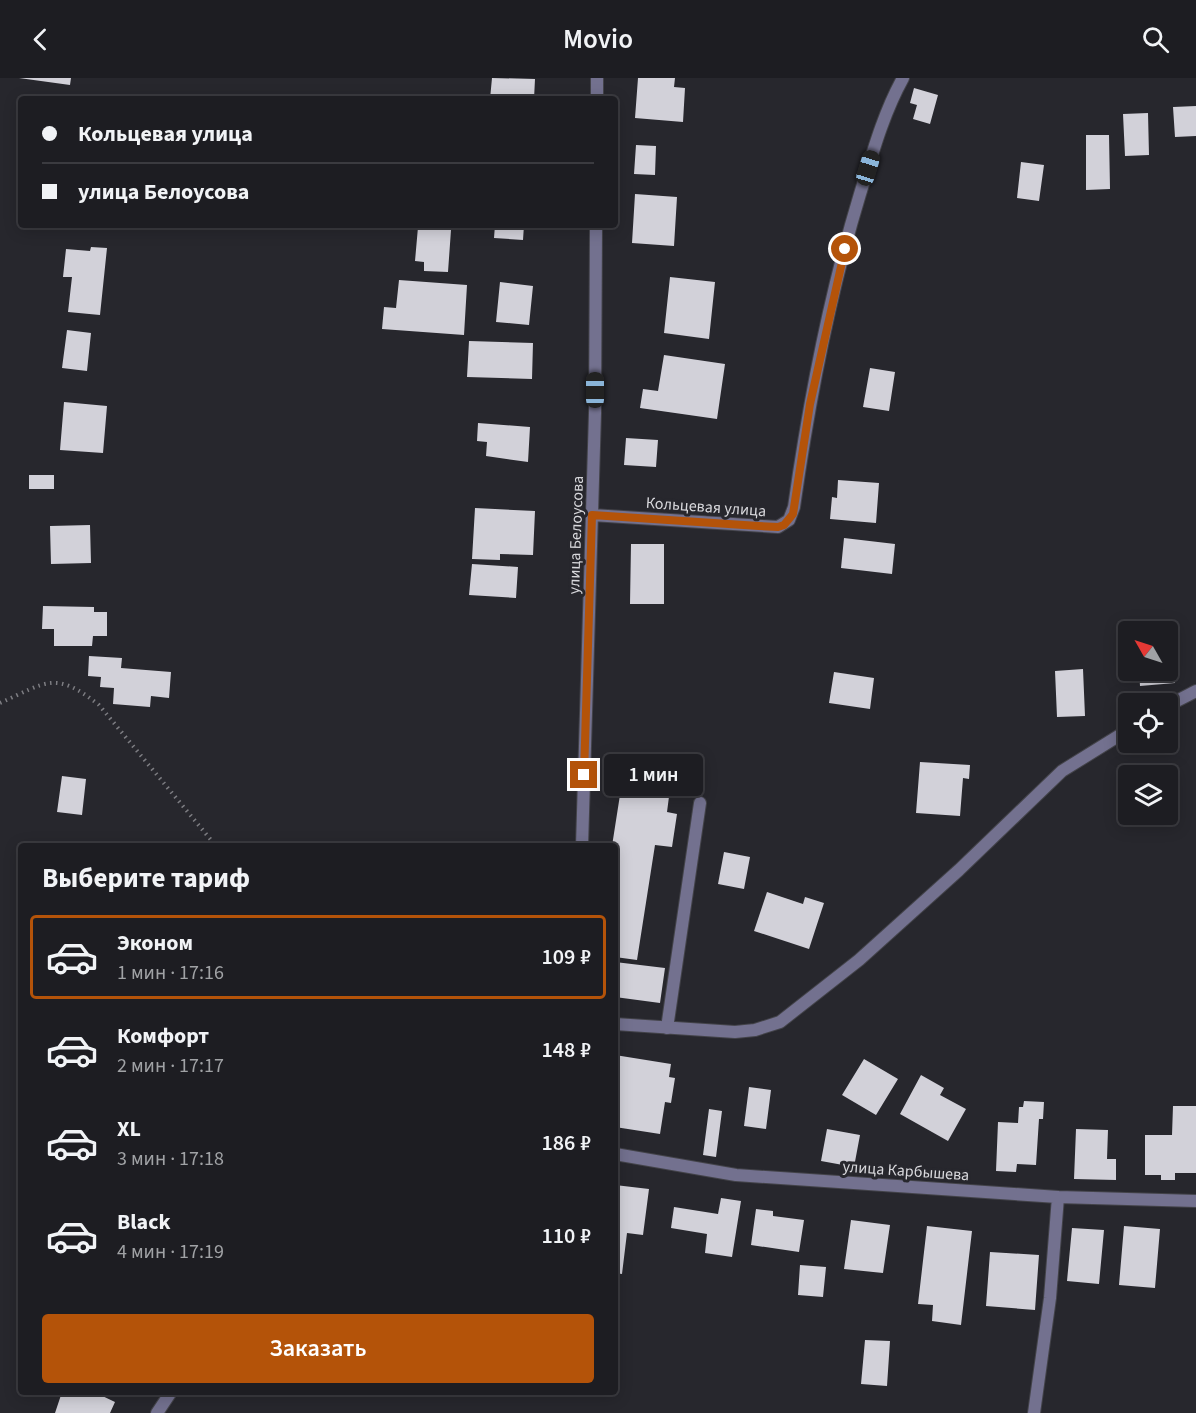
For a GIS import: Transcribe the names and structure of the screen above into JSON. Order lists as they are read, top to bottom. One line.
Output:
{"streets":{"street":["Кольцевая улица","улица Белоусова","улица Карбышева"]},"crossings":[["Кольцевая улица","улица Белоусова"]],"north":"top left","page":{"header":"Movio","banner":["Кольцевая улица","улица Белоусова"],"bubble":"1 мин","heading":"Выберите тариф","list":[{"name":"Эконом","note":"1 мин · 17:16","value":"109 ₽"},{"name":"Комфорт","note":"2 мин · 17:17","value":"148 ₽"},{"name":"XL","note":"3 мин · 17:18","value":"186 ₽"},{"name":"Black","note":"4 мин · 17:19","value":"110 ₽"}],"buttons":"Заказать"}}
